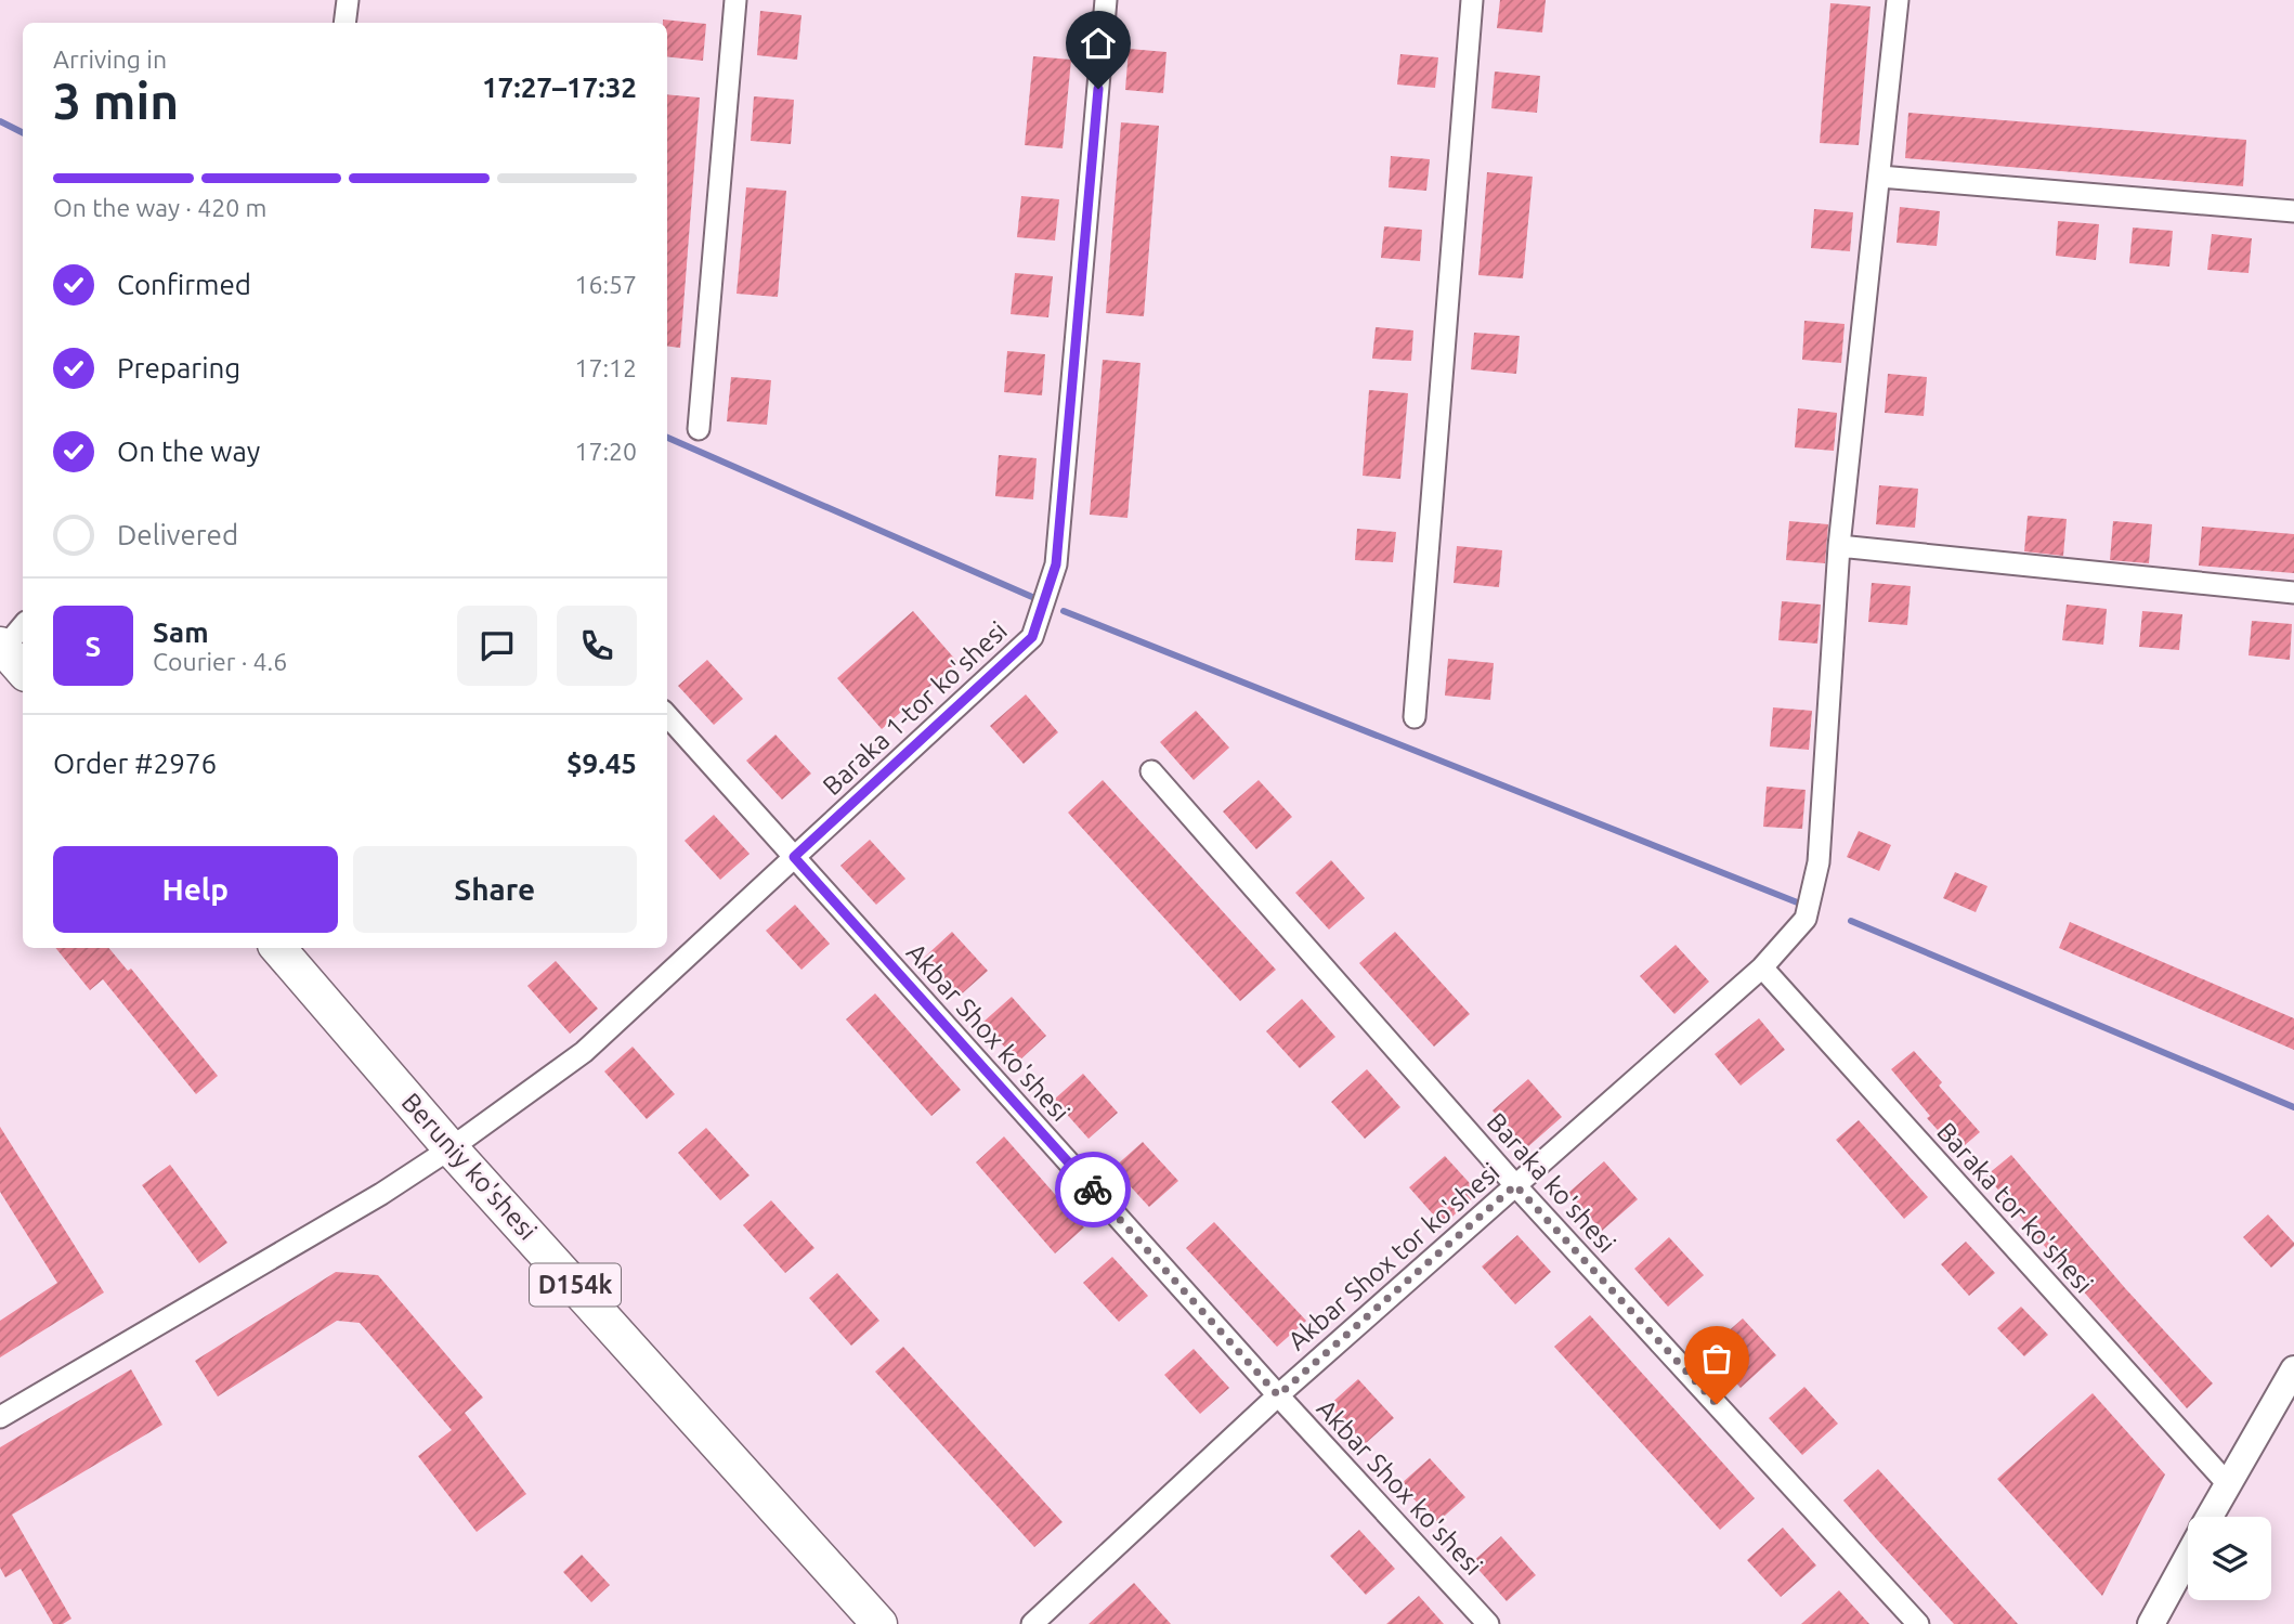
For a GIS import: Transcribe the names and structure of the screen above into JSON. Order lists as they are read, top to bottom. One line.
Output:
{"streets":{"main road":["Beruniy ko'shesi","D154k"],"street":["Baraka 1-tor ko'shesi","Akbar Shox ko'shesi","Baraka ko'shesi","Baraka tor ko'shesi","Akbar Shox tor ko'shesi"]},"crossings":[["Baraka 1-tor ko'shesi","Akbar Shox ko'shesi"],["Baraka 1-tor ko'shesi","Beruniy ko'shesi"],["Akbar Shox ko'shesi","Akbar Shox tor ko'shesi"],["Baraka ko'shesi","Akbar Shox tor ko'shesi"],["Baraka tor ko'shesi","Akbar Shox tor ko'shesi"]],"page":{"heading":["3 min","Arriving in","17:27–17:32"],"panel":["Sam","Courier · 4.6","Order #2976","$9.45"],"bar":"On the way · 420 m","list":[["Confirmed","16:57"],["Preparing","17:12"],["On the way","17:20"],"Delivered"],"round":"S","buttons":["Help","Share"]}}
